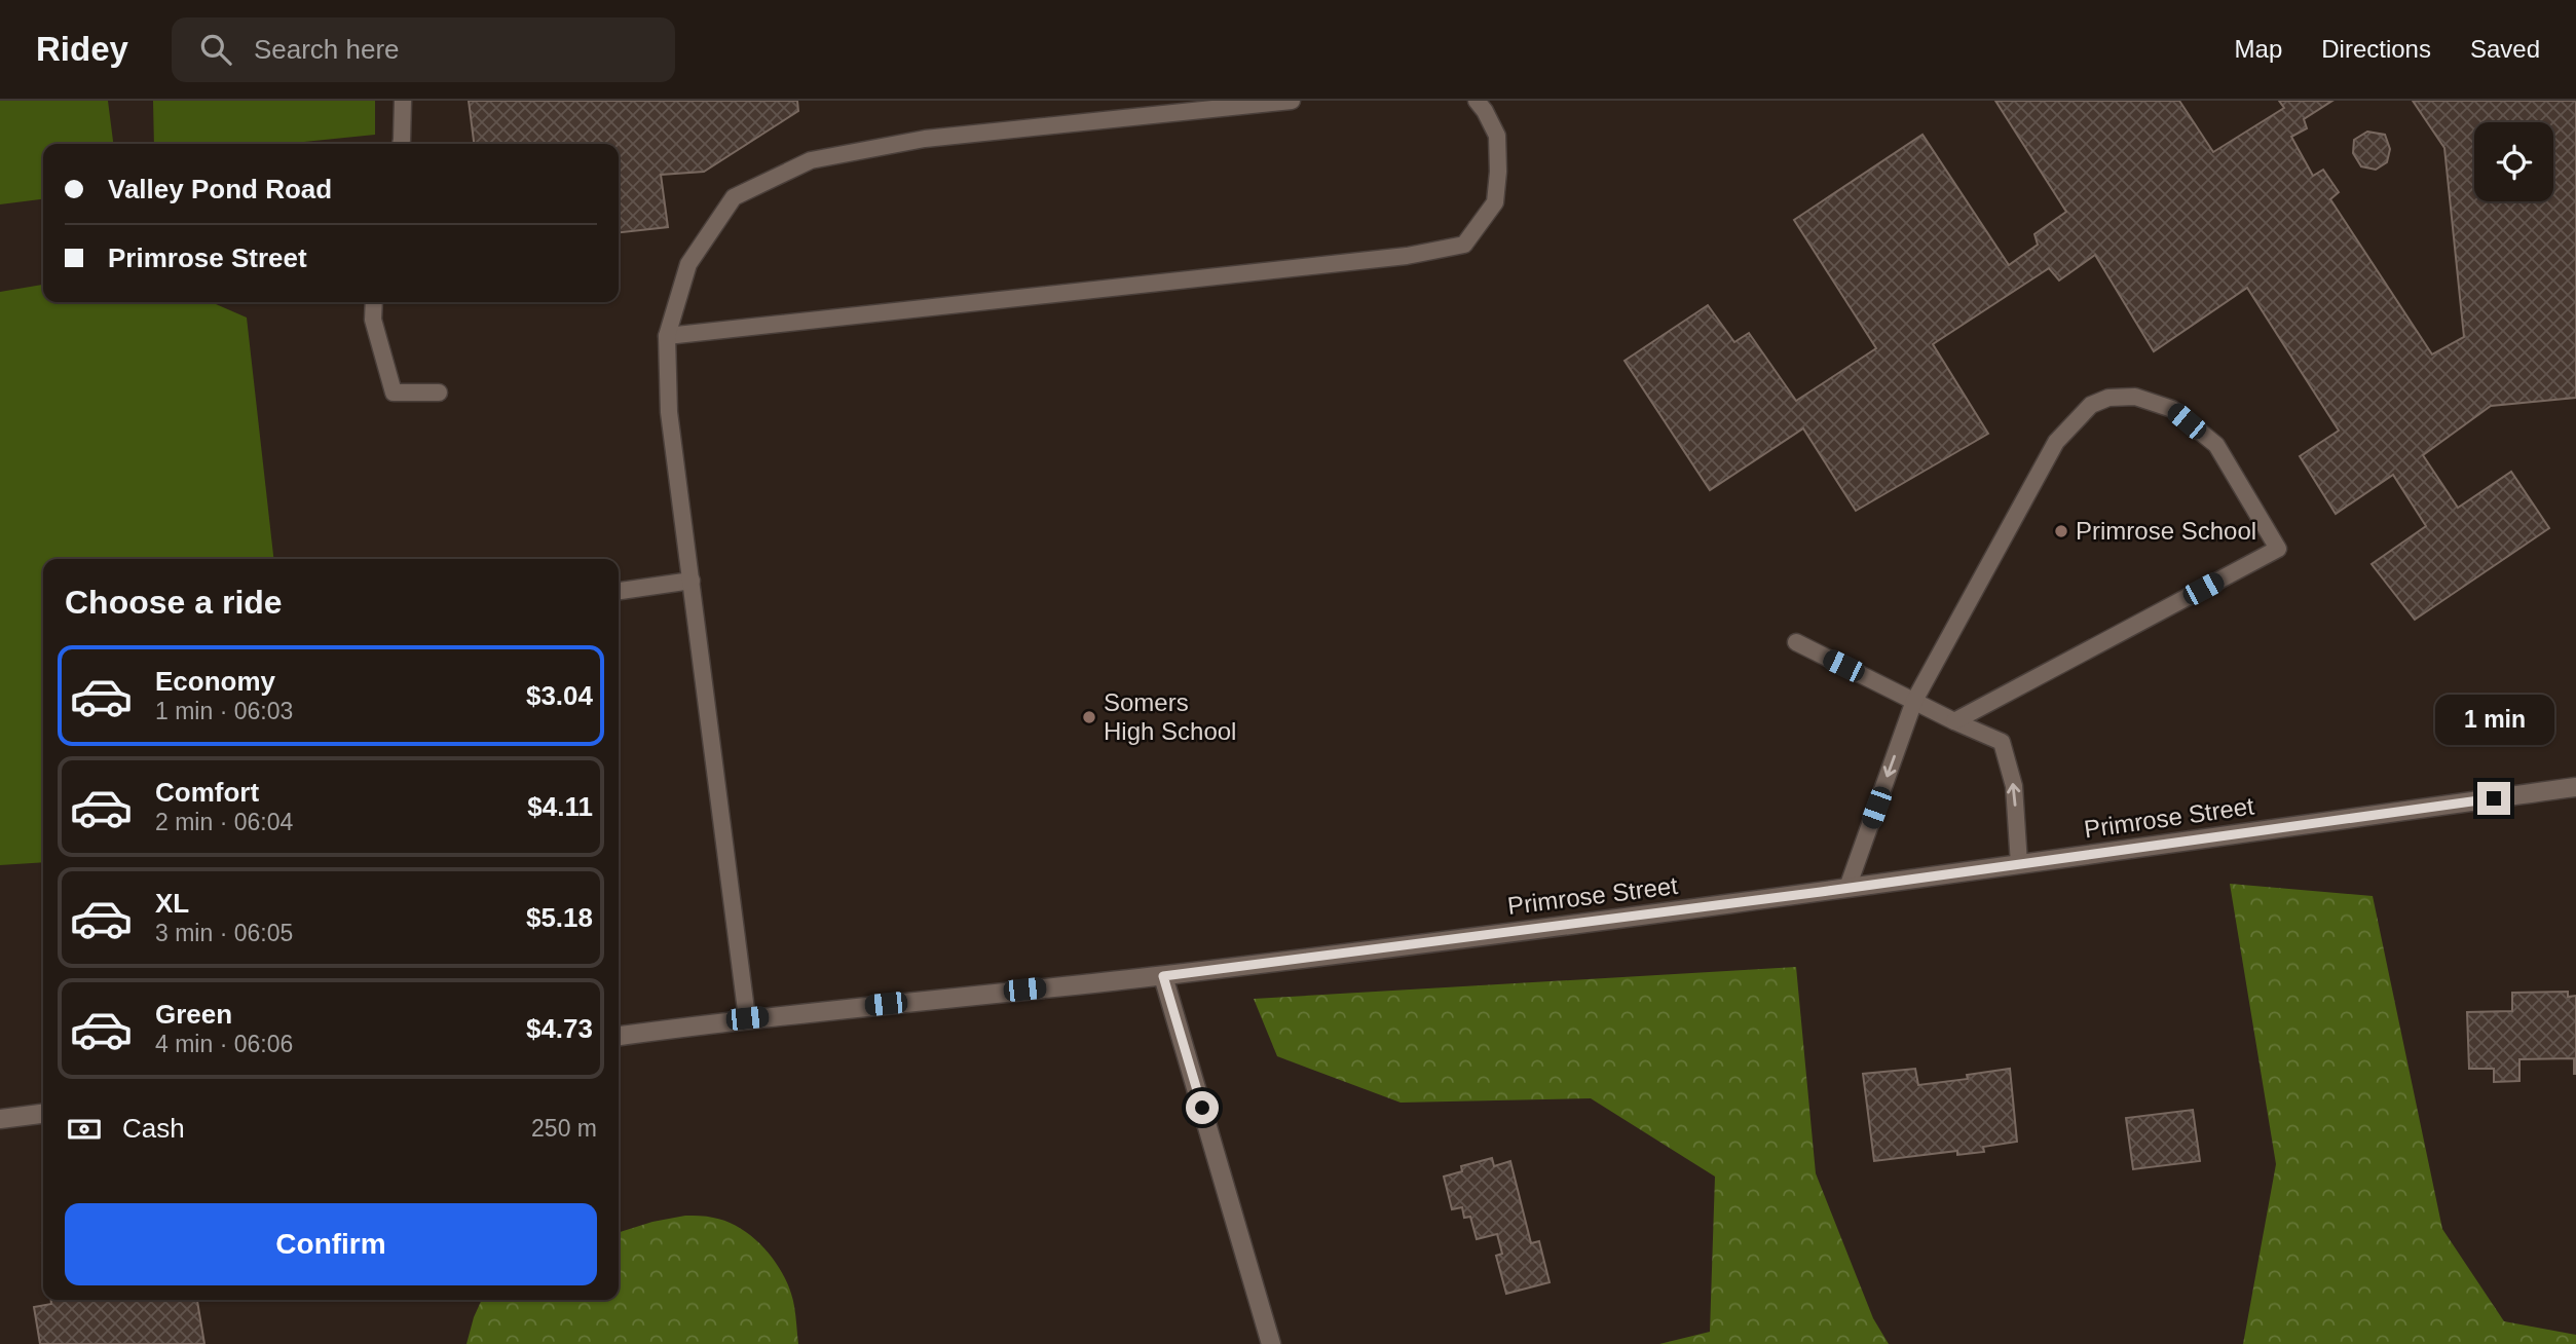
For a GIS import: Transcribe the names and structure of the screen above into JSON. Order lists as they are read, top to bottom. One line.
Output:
{"streets":{"main road":["Primrose Street"]},"places":["Primrose School","Somers High School"],"page":{"header":"Ridey","search":"Search here","nav":["Map","Directions","Saved"],"banner":["Valley Pond Road","Primrose Street"],"heading":"Choose a ride","list":[{"name":"Economy","note":"1 min · 06:03","value":"$3.04"},{"name":"Comfort","note":"2 min · 06:04","value":"$4.11"},{"name":"XL","note":"3 min · 06:05","value":"$5.18"},{"name":"Green","note":"4 min · 06:06","value":"$4.73"}],"bubble":"1 min","pay":["Cash","250 m"],"buttons":"Confirm"}}
